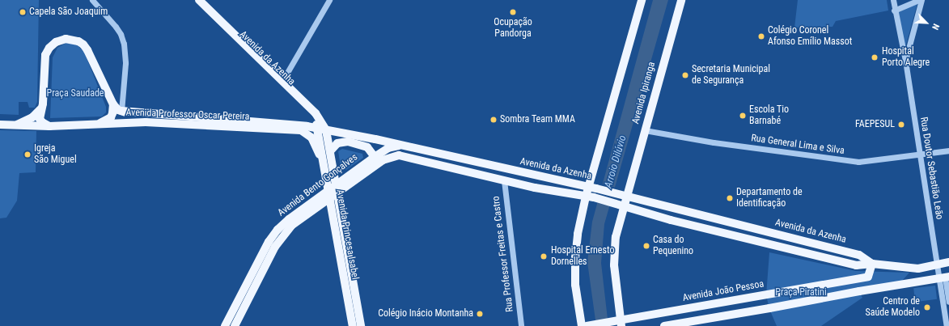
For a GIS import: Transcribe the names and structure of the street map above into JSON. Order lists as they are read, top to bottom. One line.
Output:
{"streets":{"main road":["Avenida da Azenha","Avenida Ipiranga","Avenida Professor Oscar Pereira","Avenida Bento Gonçalves","Avenida Princesa Isabel","Avenida João Pessoa"],"street":["Rua General Lima e Silva","Rua Doutor Sebastião Leão","Rua Professor Freitas e Castro"]},"crossings":[["Avenida da Azenha","Avenida Ipiranga"],["Avenida da Azenha","Avenida Professor Oscar Pereira"],["Avenida da Azenha","Rua Doutor Sebastião Leão"],["Avenida da Azenha","Avenida Bento Gonçalves"],["Avenida da Azenha","Avenida Princesa Isabel"],["Avenida da Azenha","Rua Professor Freitas e Castro"],["Avenida da Azenha","Avenida João Pessoa"],["Avenida Ipiranga","Rua General Lima e Silva"],["Avenida Ipiranga","Avenida João Pessoa"],["Avenida Professor Oscar Pereira","Avenida Princesa Isabel"],["Rua General Lima e Silva","Rua Doutor Sebastião Leão"],["Avenida Bento Gonçalves","Avenida Princesa Isabel"]],"water":["Arroio Dilúvio"],"parks":["Praça Saudade","Praça Piratini"],"places":["Capela São Joaquim","Ocupação Pandorga","Colégio Coronel Afonso Emílio Massot","Hospital Porto Alegre","Secretaria Municipal de Segurança","Escola Tio Barnabé","Sombra Team MMA","FAEPESUL","Igreja São Miguel","Departamento de Identificação","Casa do Pequenino","Hospital Ernesto Dornelles","Centro de Saúde Modelo","Colégio Inácio Montanha"],"north":"bottom right"}
